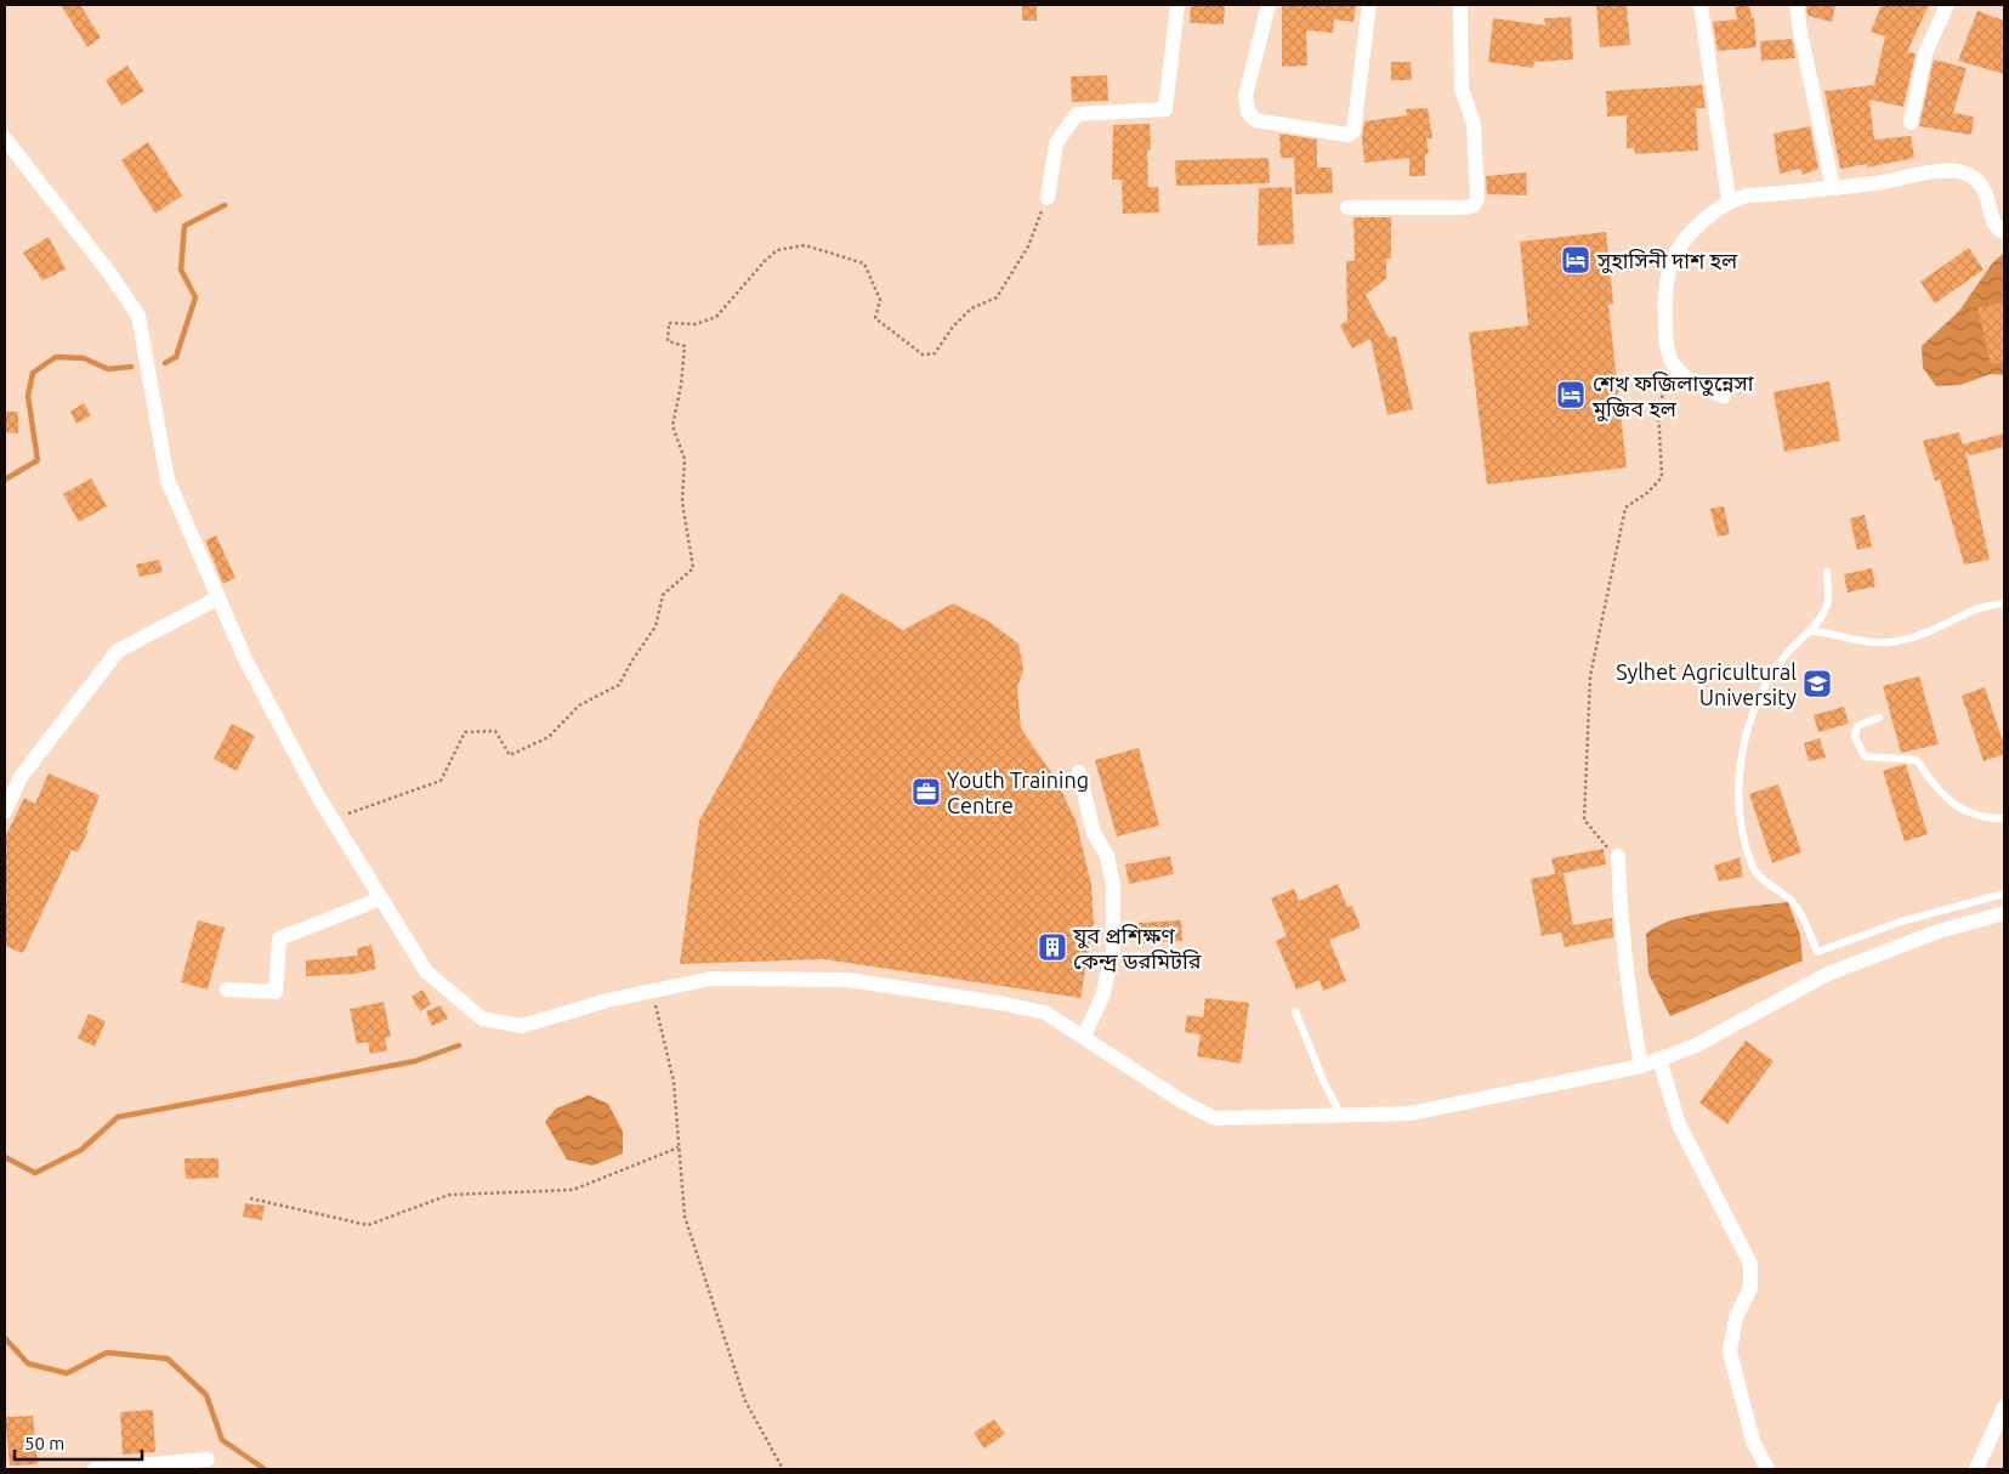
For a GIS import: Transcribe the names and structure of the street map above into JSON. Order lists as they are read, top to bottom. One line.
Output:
{"places":{"hotel":["সুহাসিনী দাশ হল","শেখ ফজিলাতুন্নেসা মুজিব হল"],"school or university":["Sylhet Agricultural University"],"office":["Youth Training Centre"],"building":["যুব প্রশিক্ষণ কেন্দ্র ডরমিটরি"]},"scale_bar":"50 m"}
